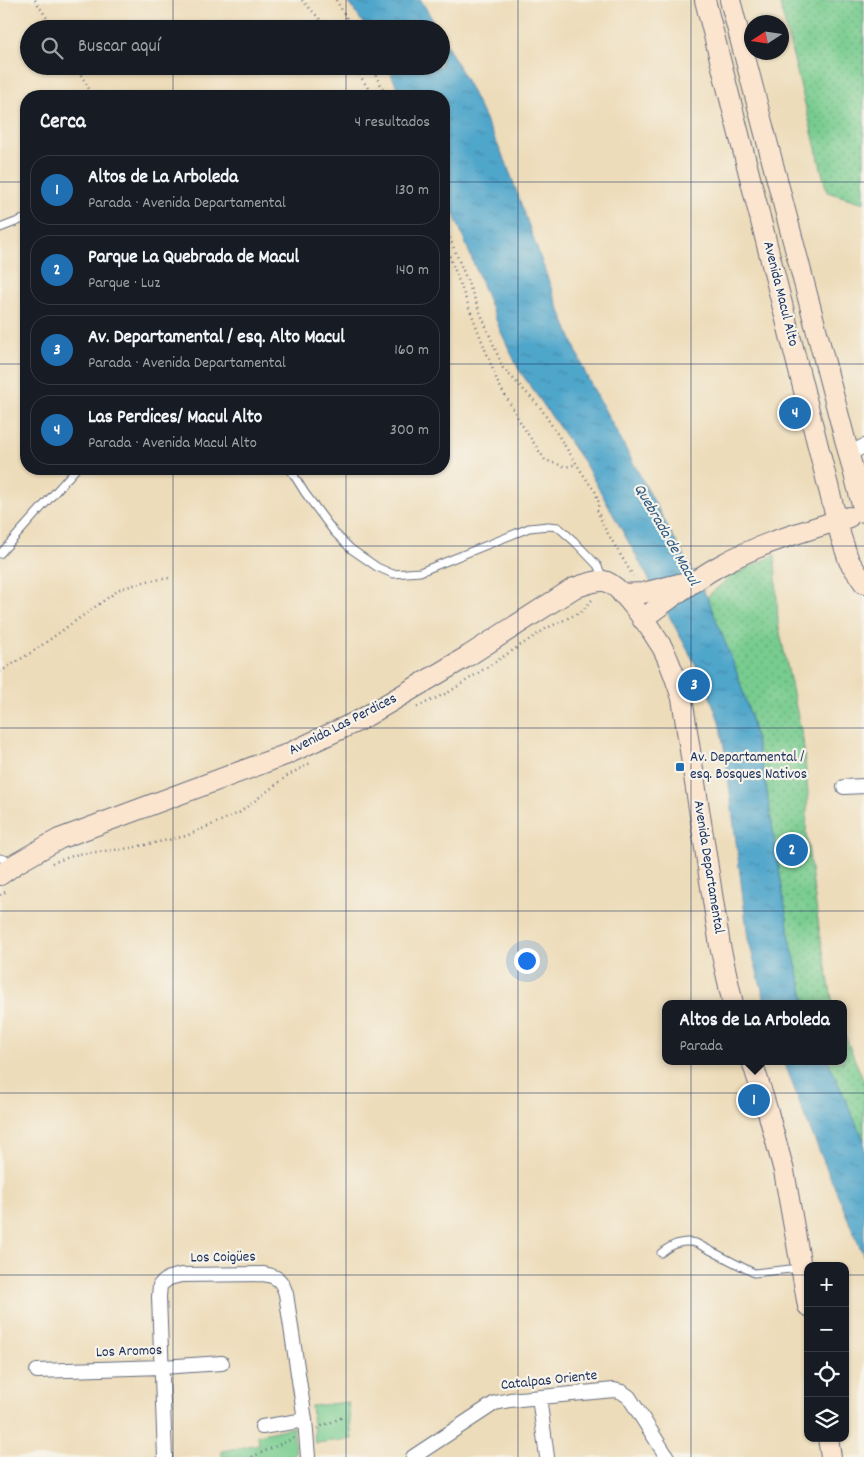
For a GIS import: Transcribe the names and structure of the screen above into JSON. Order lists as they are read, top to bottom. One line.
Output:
{"streets":{"street":["Avenida Macul Alto","Avenida Las Perdices","Avenida Departamental","Los Coigües","Los Aromos","Catalpas Oriente"]},"crossings":[["Los Coigües","Los Aromos"]],"water":["Quebrada de Macul"],"places":{"transit":["Av. Departamental / esq. Bosques Nativos"]},"north":"left","page":{"search":"Buscar aquí","heading":["Cerca","4 resultados"],"list":[{"mark":"1","name":"Altos de La Arboleda","note":"Parada · Avenida Departamental","value":"130 m"},{"mark":"2","name":"Parque La Quebrada de Macul","note":"Parque · Luz","value":"140 m"},{"mark":"3","name":"Av. Departamental / esq. Alto Macul","note":"Parada · Avenida Departamental","value":"160 m"},{"mark":"4","name":"Las Perdices/ Macul Alto","note":"Parada · Avenida Macul Alto","value":"300 m"}],"pins":["4","3","2","1"],"popup":["Altos de La Arboleda","Parada"],"map_buttons":["+","−"]}}
